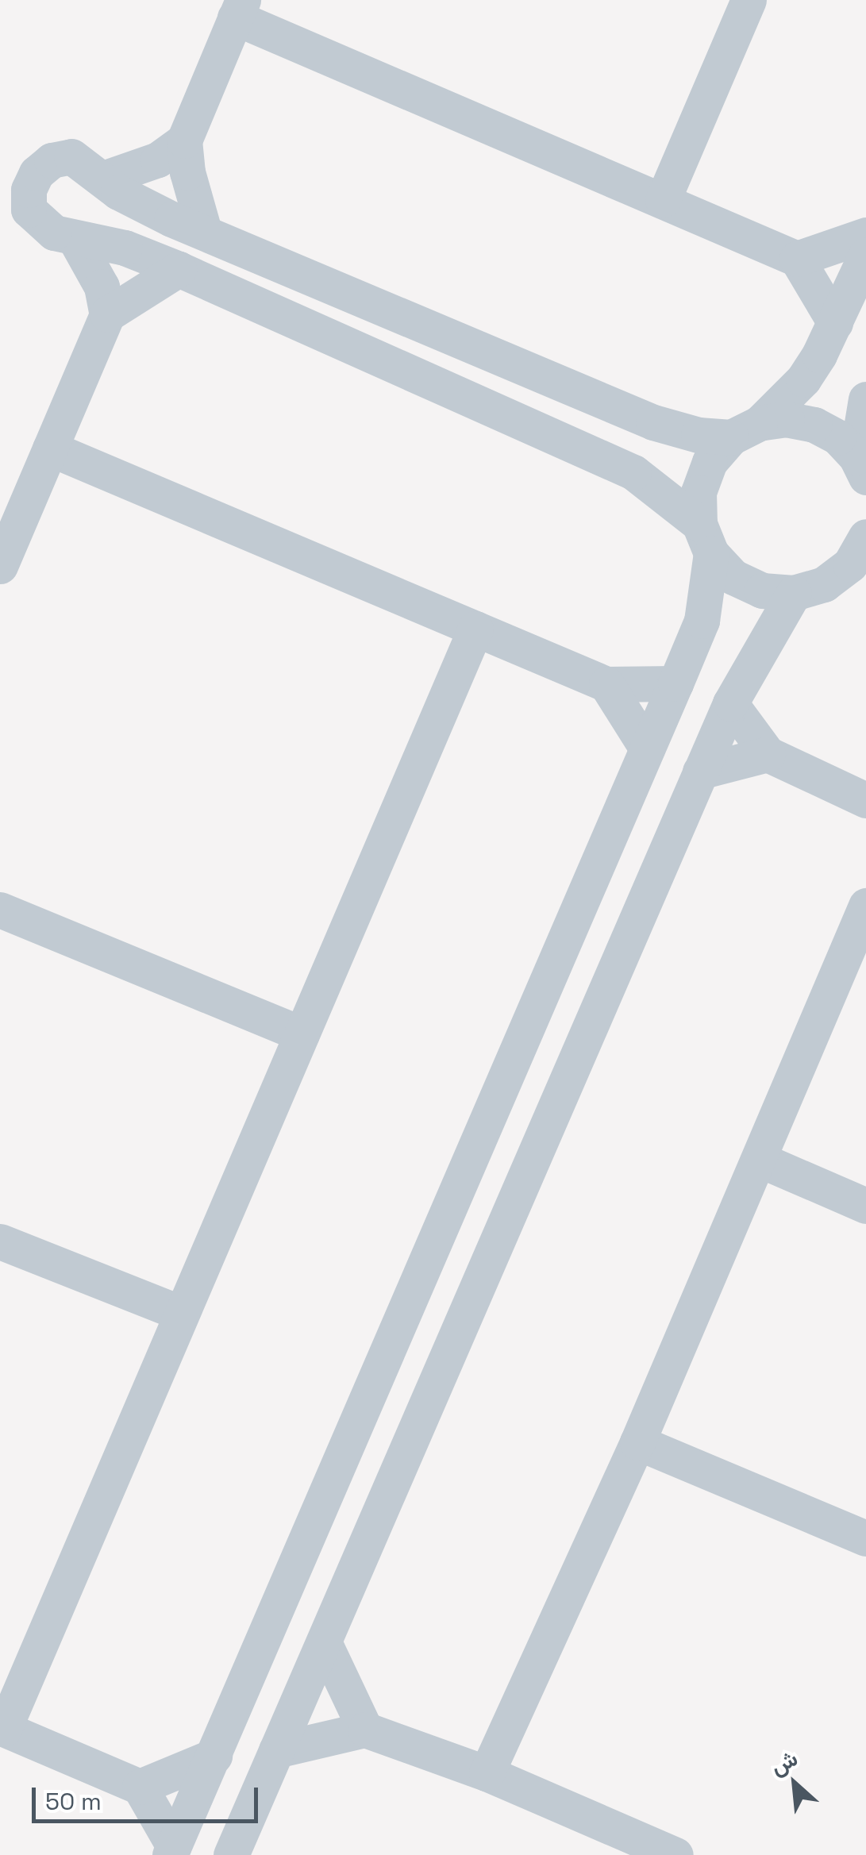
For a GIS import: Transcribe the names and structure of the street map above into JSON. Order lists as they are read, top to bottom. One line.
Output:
{"scale_bar":"50 m","north":"top left"}
